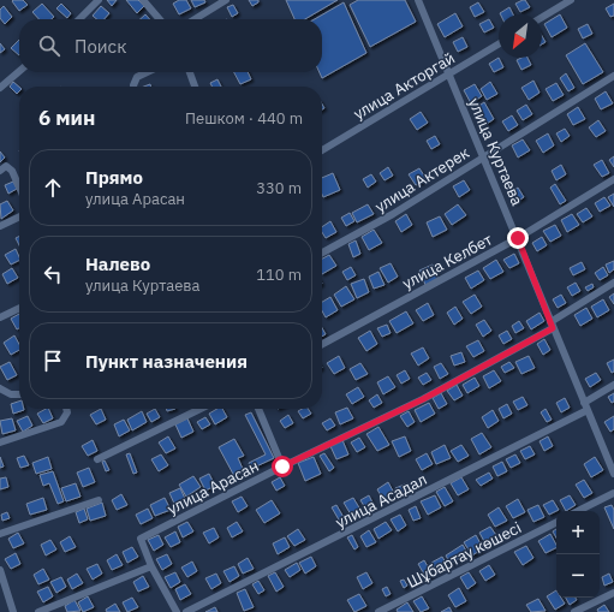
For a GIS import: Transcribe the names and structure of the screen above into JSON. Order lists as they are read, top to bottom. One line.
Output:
{"streets":{"street":["улица Акторгай","улица Куртаева","улица Актерек","улица Келбет","улица Арасан","улица Асадал","Шұбартау көшесі"]},"crossings":[["улица Акторгай","улица Куртаева"],["улица Куртаева","улица Актерек"],["улица Куртаева","улица Келбет"],["улица Куртаева","улица Арасан"],["улица Куртаева","улица Асадал"]],"north":"bottom left","page":{"search":"Поиск","heading":["6 мин","Пешком · 440 m"],"list":[["Прямо","улица Арасан","330 m"],["Налево","улица Куртаева","110 m"],"Пункт назначения"],"map_buttons":["+","−"]}}
